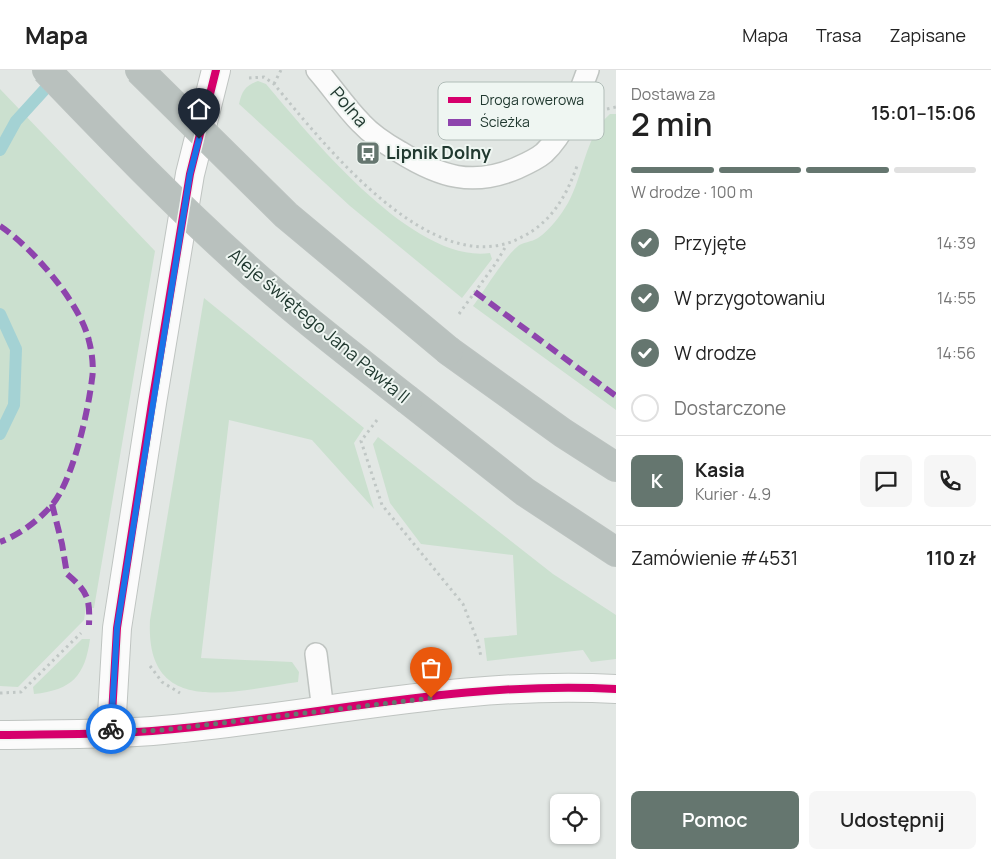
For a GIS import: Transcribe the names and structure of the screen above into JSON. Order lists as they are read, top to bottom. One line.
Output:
{"streets":{"highway":["Aleje świętego Jana Pawła II"],"lane":["Polna"]},"places":{"bus stop":["Lipnik Dolny"]},"legend":["Droga rowerowa","Ścieżka"],"page":{"header":"Mapa","nav":["Mapa","Trasa","Zapisane"],"heading":["2 min","Dostawa za","15:01–15:06"],"panel":["Kasia","Kurier · 4.9","Zamówienie #4531","110 zł"],"bar":"W drodze · 100 m","list":[["Przyjęte","14:39"],["W przygotowaniu","14:55"],["W drodze","14:56"],"Dostarczone"],"round":"K","buttons":["Pomoc","Udostępnij"]}}
